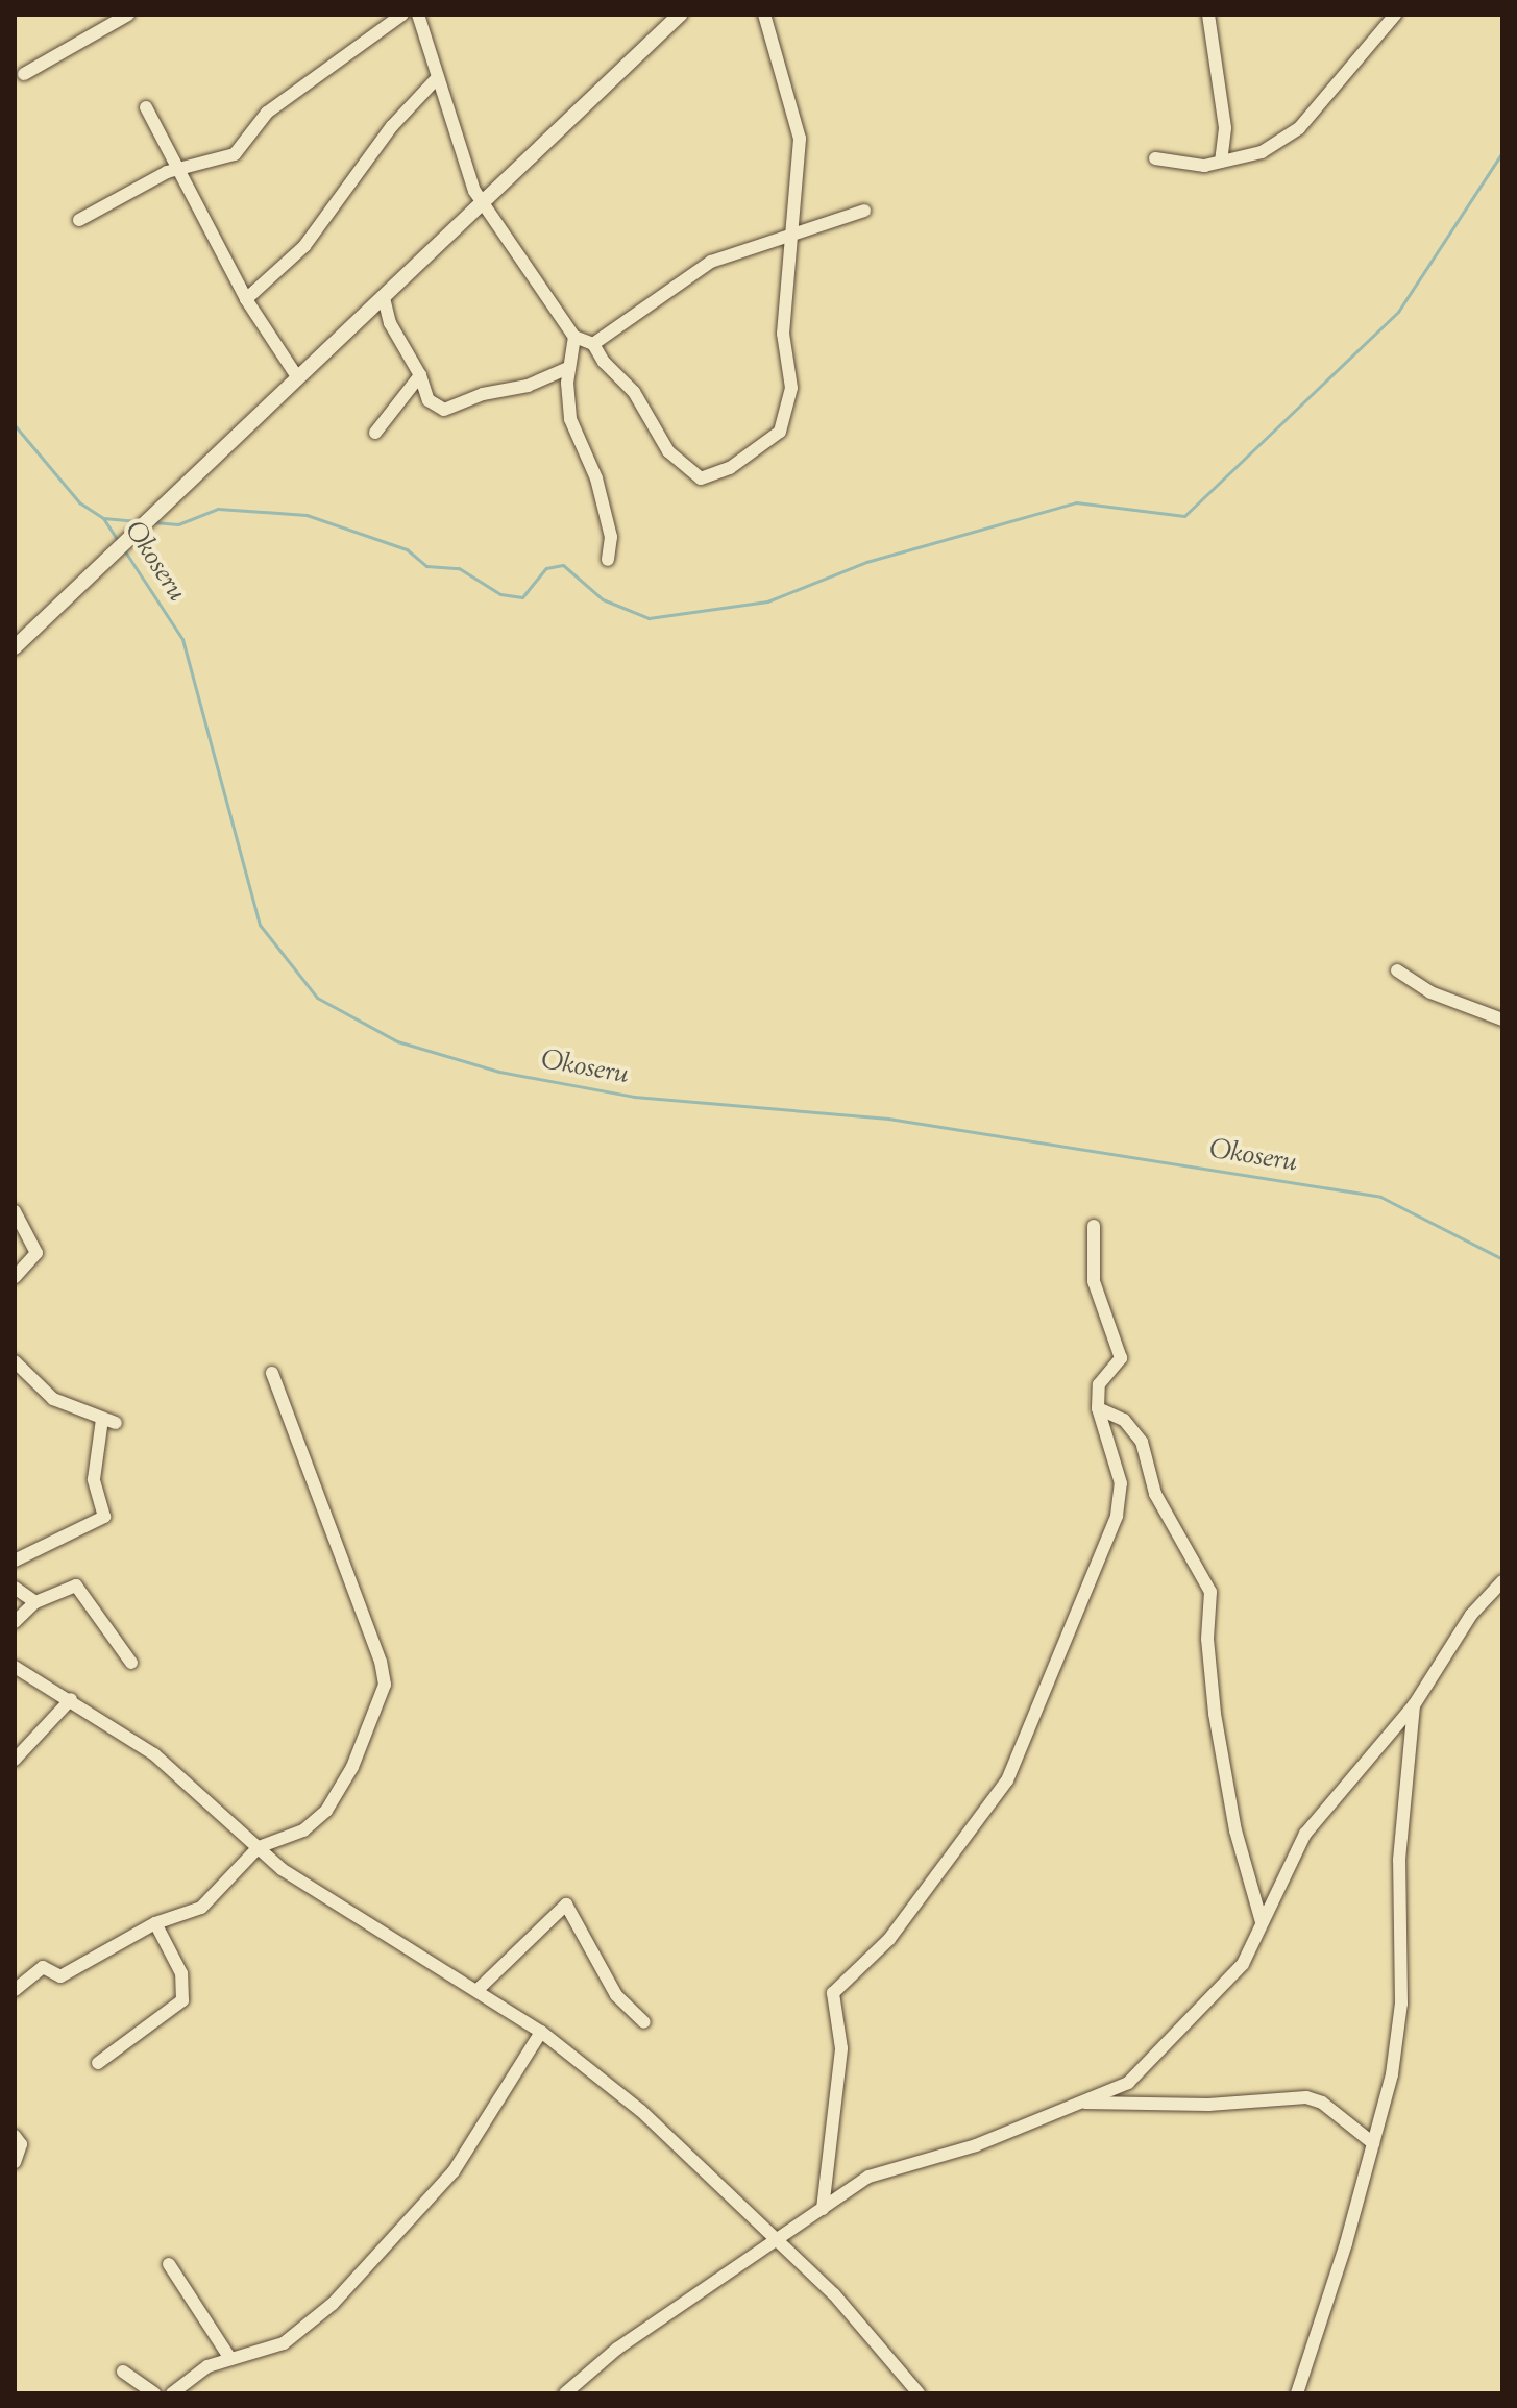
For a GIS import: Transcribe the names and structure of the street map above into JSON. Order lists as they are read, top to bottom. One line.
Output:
{"water":["Okoseru"]}
